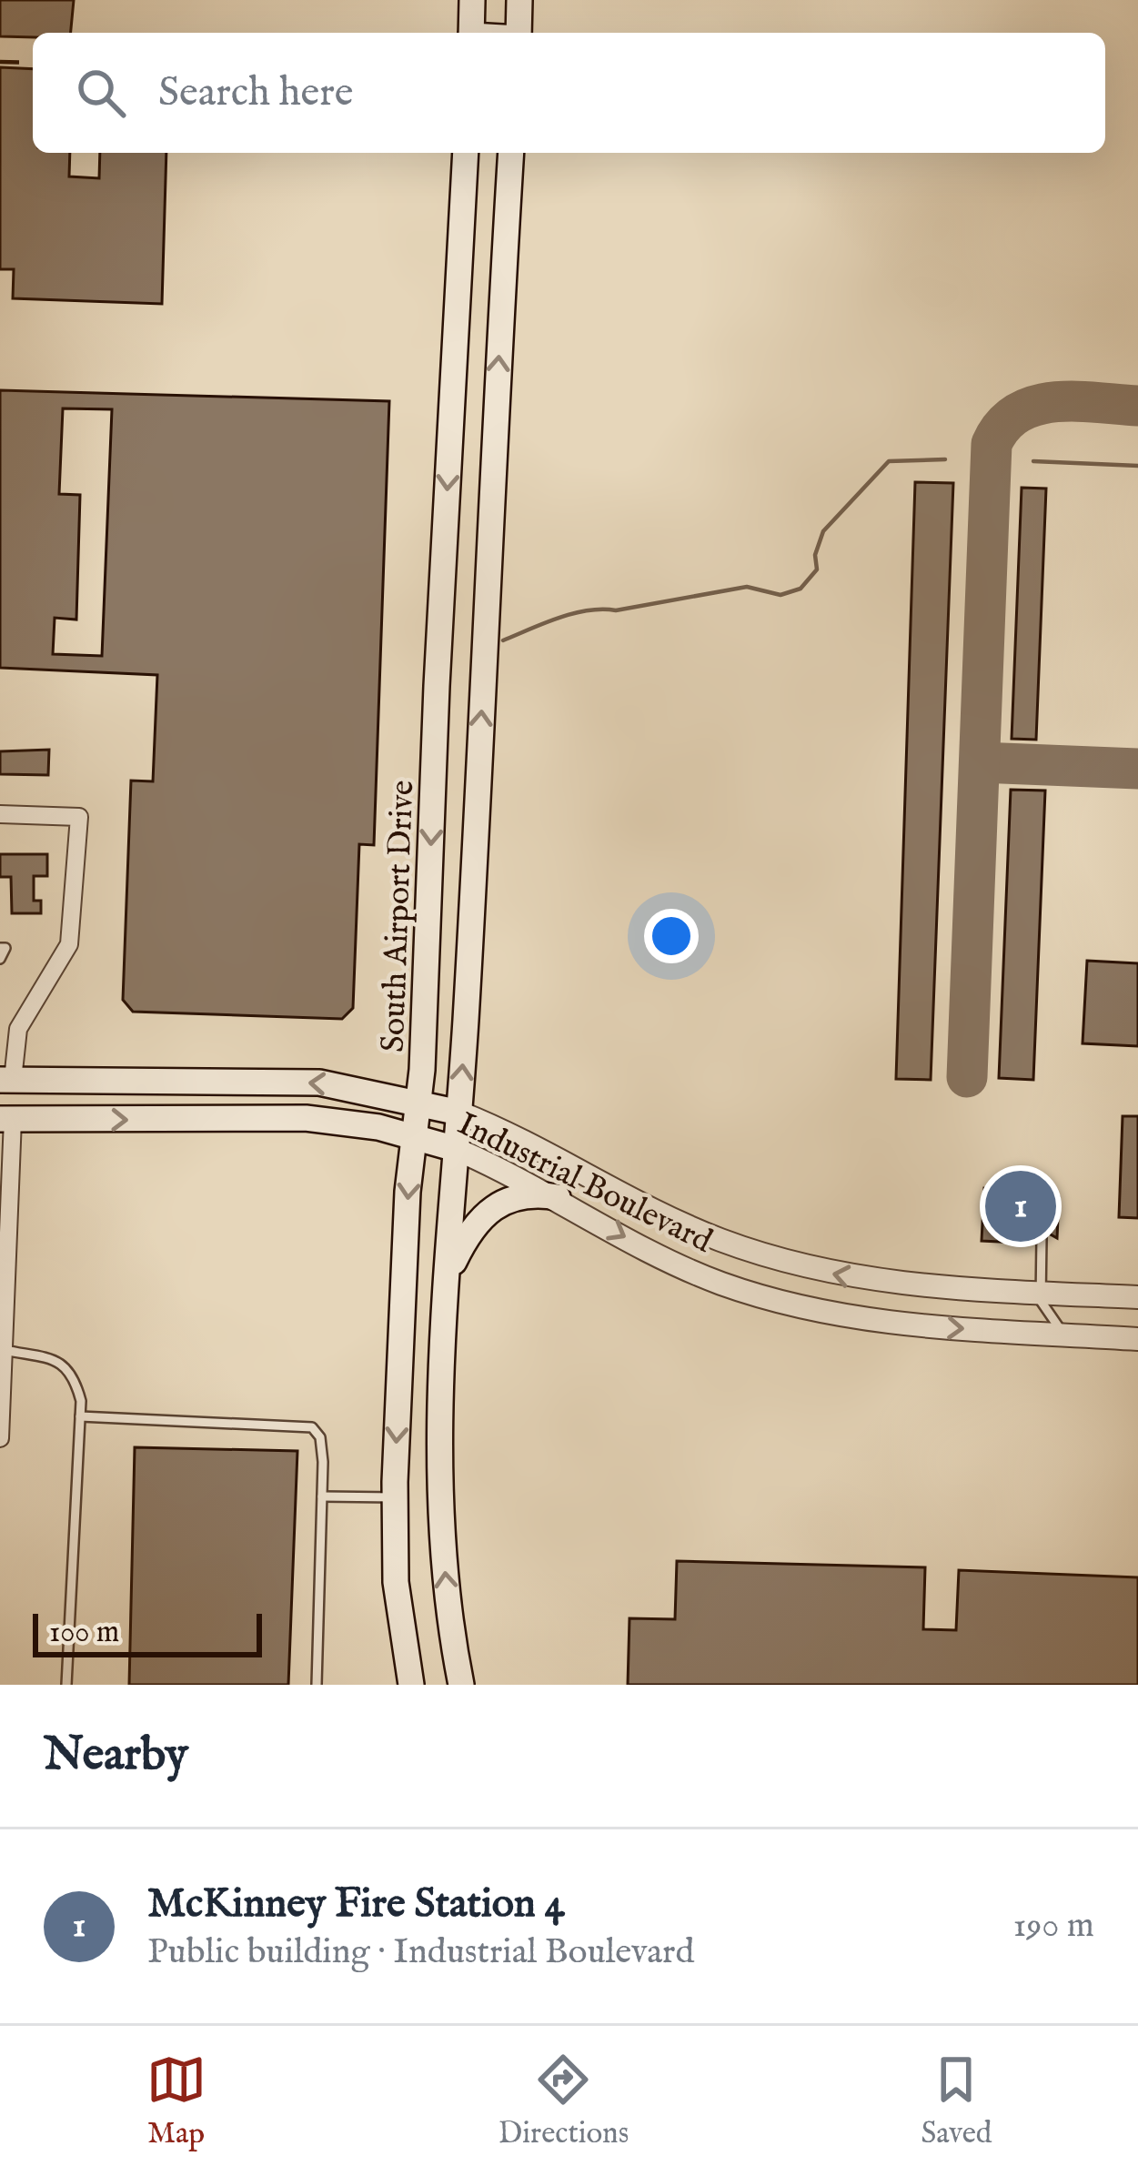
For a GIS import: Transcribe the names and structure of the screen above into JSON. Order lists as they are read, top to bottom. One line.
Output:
{"streets":{"main road":["South Airport Drive","Industrial Boulevard"]},"crossings":[["South Airport Drive","Industrial Boulevard"]],"scale_bar":"100 m","page":{"search":"Search here","pins":"1","scale":"100 m","heading":"Nearby","list":[{"mark":"1","name":"McKinney Fire Station 4","note":"Public building · Industrial Boulevard","value":"190 m"}],"nav":["Map","Directions","Saved"]}}
